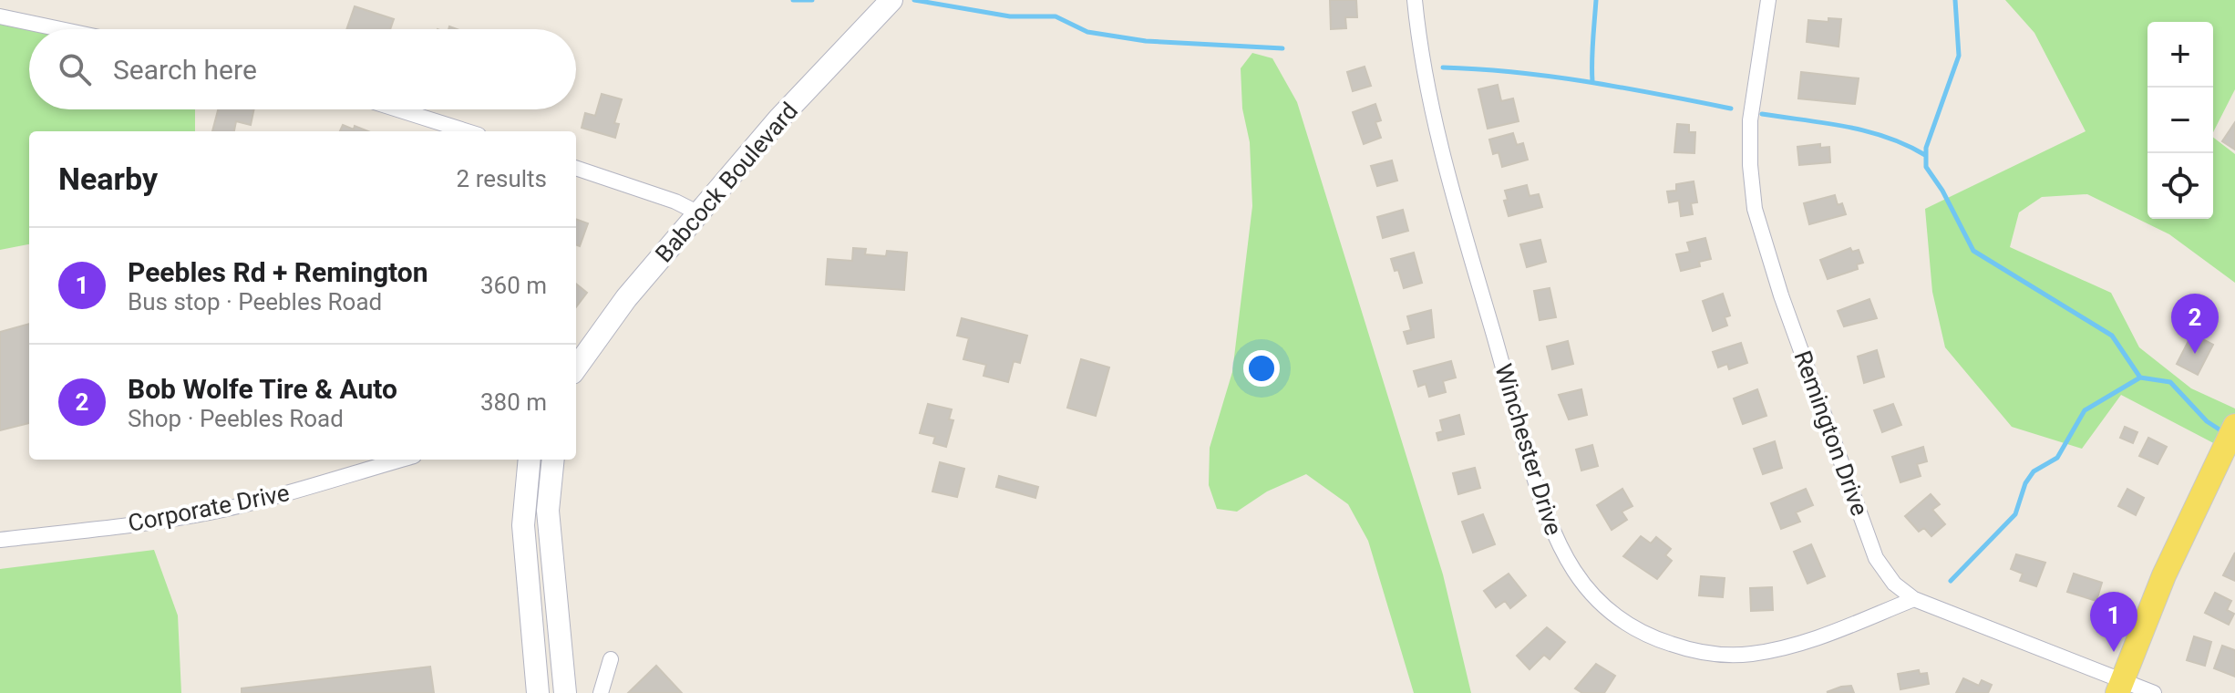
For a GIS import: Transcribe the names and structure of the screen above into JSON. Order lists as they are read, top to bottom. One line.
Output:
{"streets":{"street":["Babcock Boulevard","Remington Drive","Winchester Drive","Corporate Drive"]},"crossings":[["Remington Drive","Winchester Drive"]],"page":{"map_buttons":["+","−"],"search":"Search here","heading":["Nearby","2 results"],"list":[{"mark":"1","name":"Peebles Rd + Remington","note":"Bus stop · Peebles Road","value":"360 m"},{"mark":"2","name":"Bob Wolfe Tire & Auto","note":"Shop · Peebles Road","value":"380 m"}],"pins":["2","1"]}}
